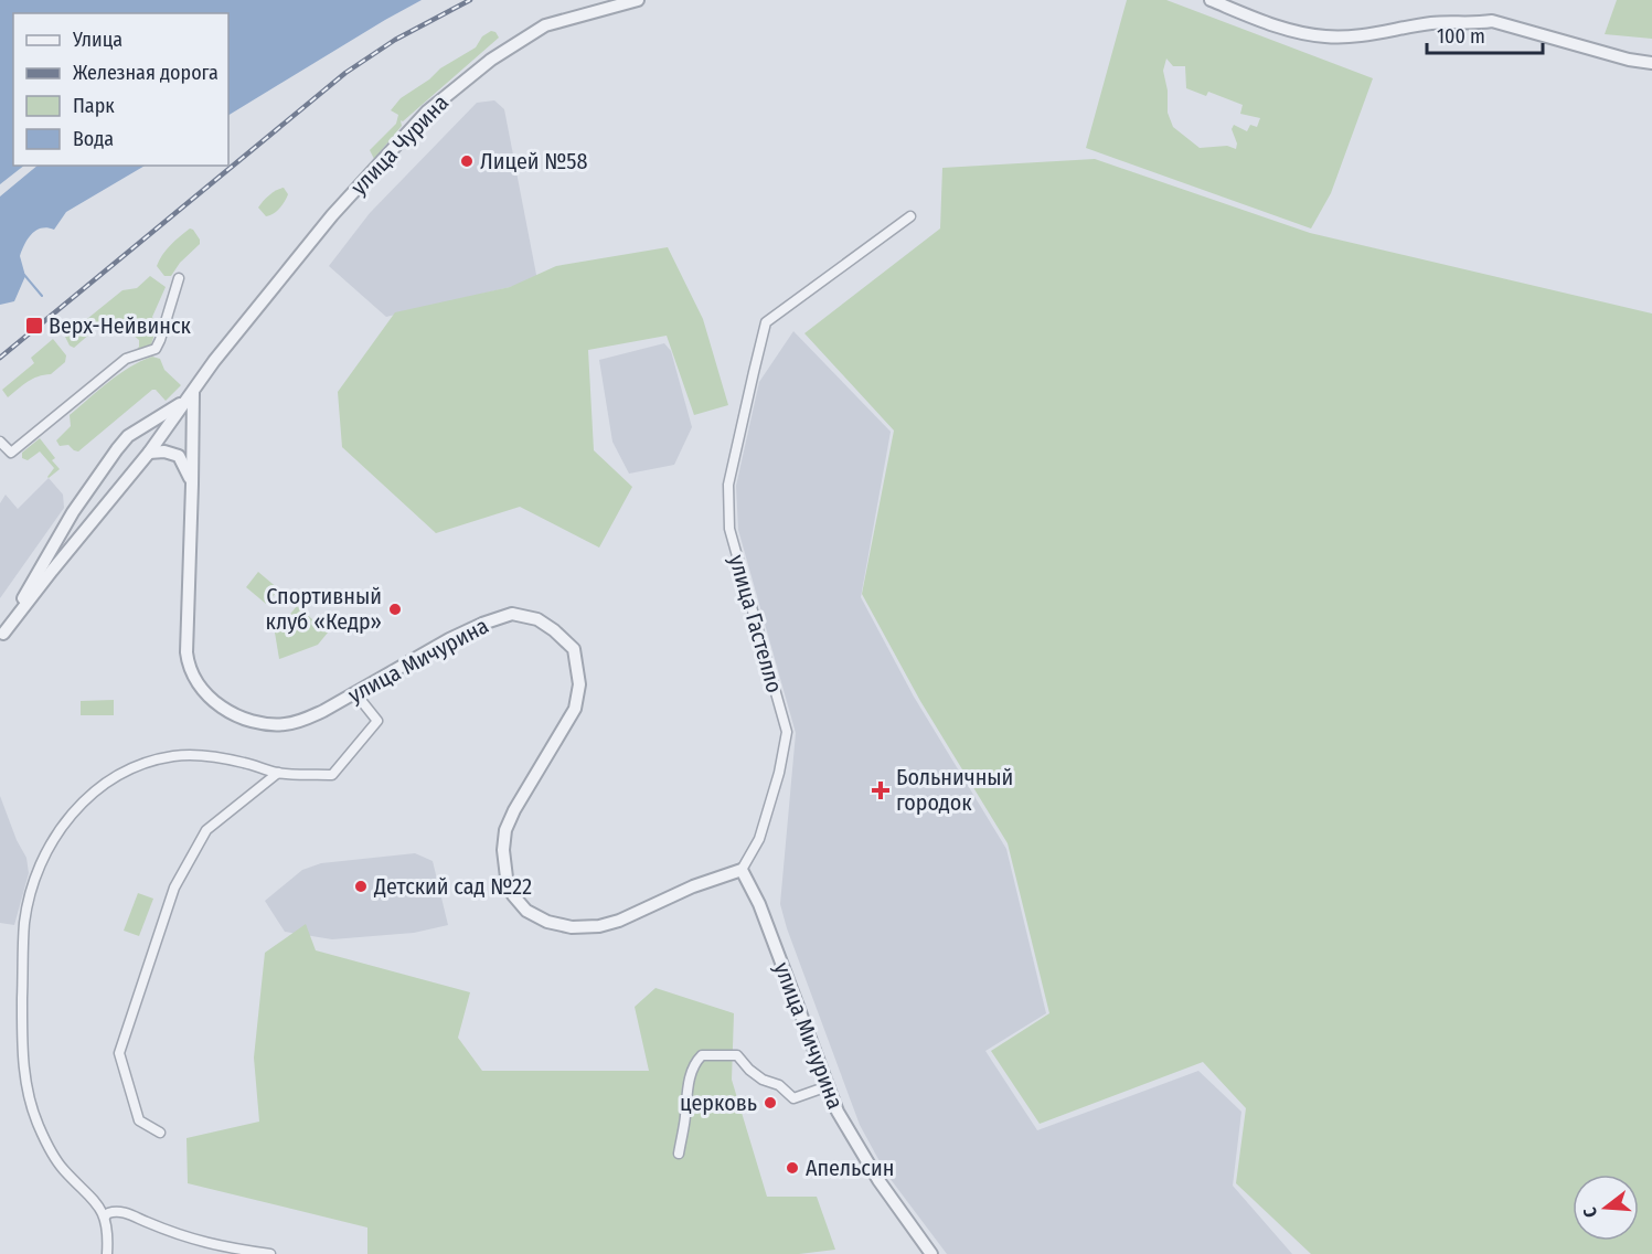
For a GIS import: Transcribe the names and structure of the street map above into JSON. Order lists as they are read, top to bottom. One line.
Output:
{"streets":{"street":["улица Чурина","улица Гастелло","улица Мичурина"]},"crossings":[["улица Чурина","улица Мичурина"],["улица Гастелло","улица Мичурина"]],"places":{"other":["Лицей №58","Спортивный клуб «Кедр»","Детский сад №22","церковь","Апельсин"],"transit":["Верх-Нейвинск"],"health":["Больничный городок"]},"legend":["Улица","Железная дорога","Парк","Вода"],"scale_bar":"100 m","north":"left"}
